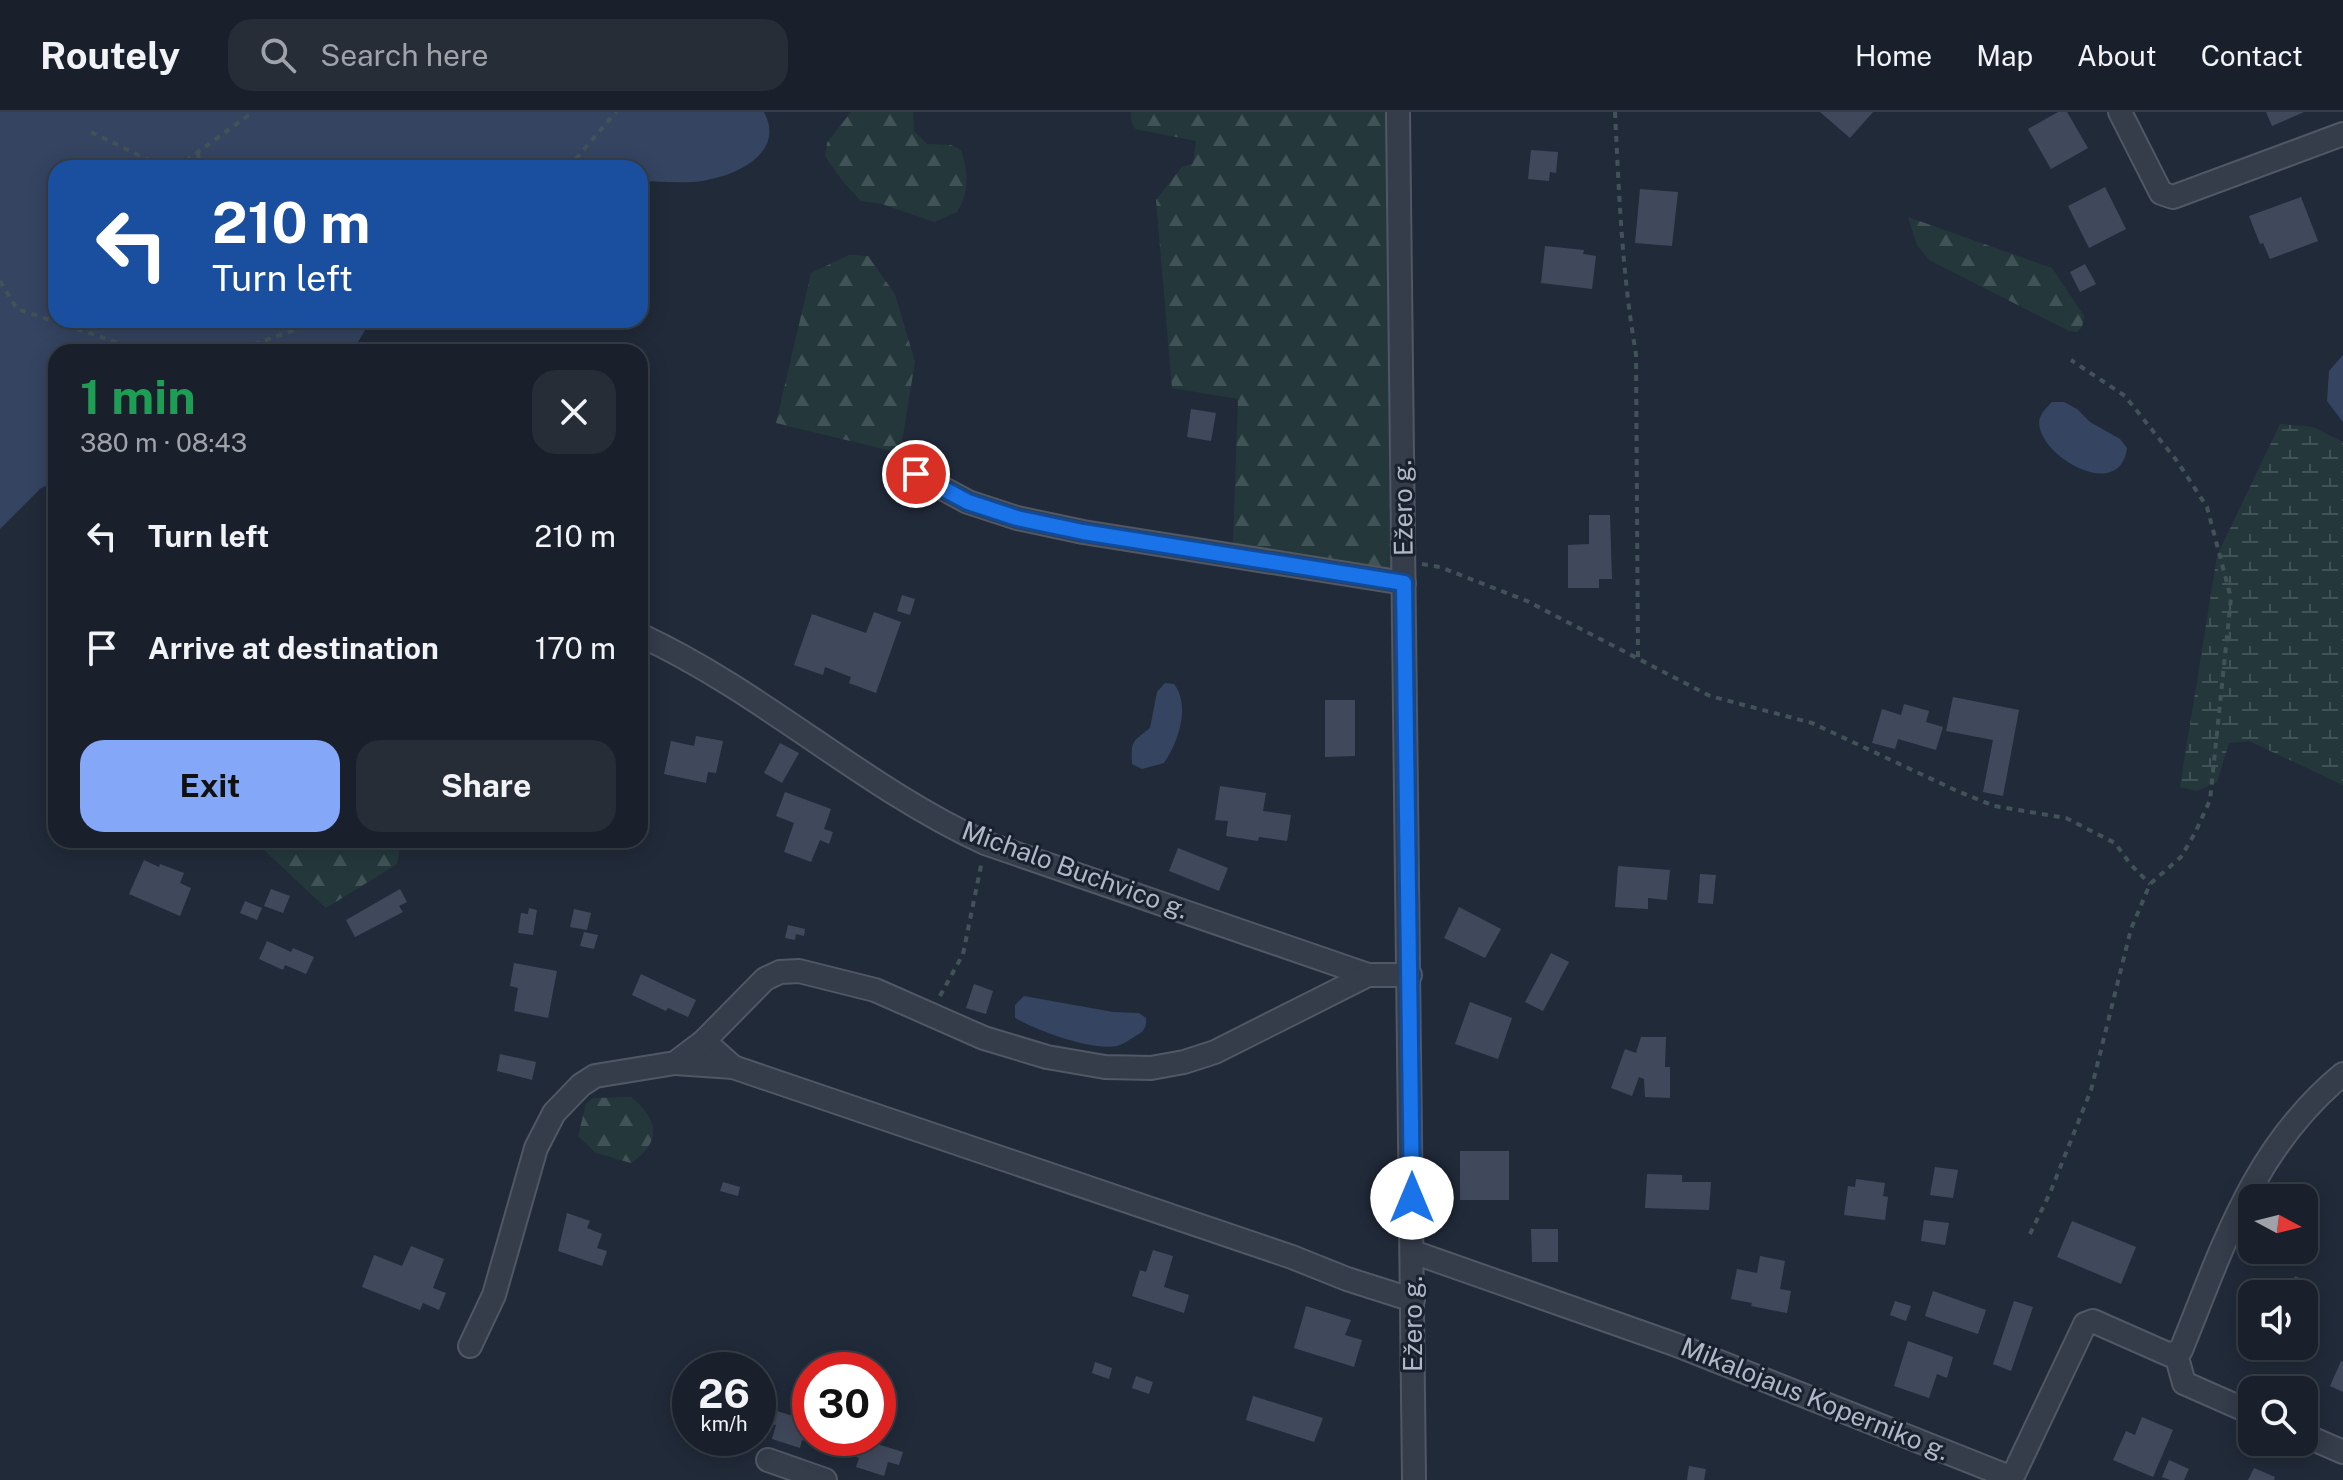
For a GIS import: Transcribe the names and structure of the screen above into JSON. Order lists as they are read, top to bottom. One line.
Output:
{"streets":{"street":["Ežero g.","Michalo Buchvico g.","Mikalojaus Koperniko g."]},"crossings":[["Ežero g.","Michalo Buchvico g."],["Ežero g.","Mikalojaus Koperniko g."]],"north":"right","page":{"header":"Routely","search":"Search here","nav":["Home","Map","About","Contact"],"turn":["210 m","Turn left"],"heading":["1 min","380 m · 08:43"],"list":[{"name":"Turn left","value":"210 m"},{"name":"Arrive at destination","value":"170 m"}],"buttons":["Exit","Share"],"speed":"26 km/h","limit":"30"}}
